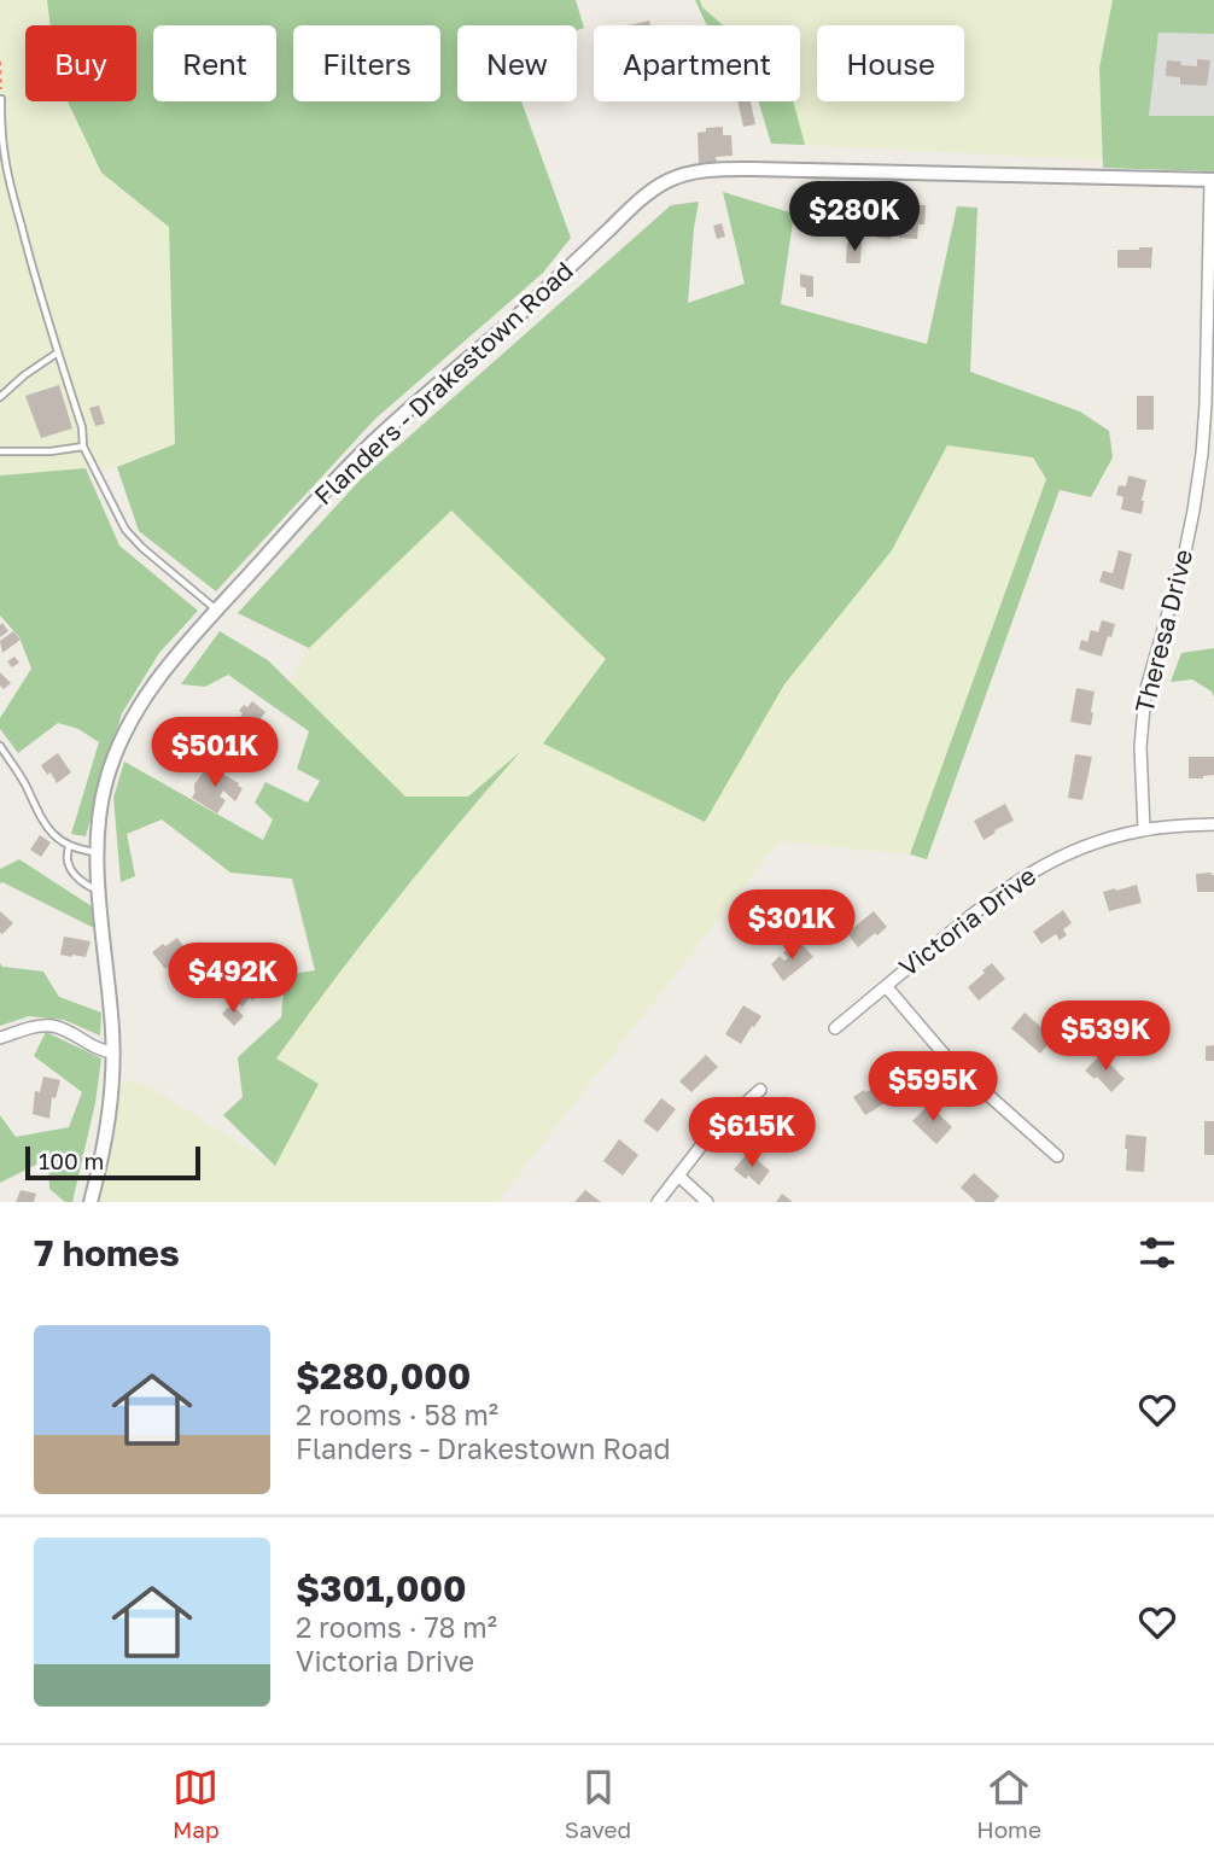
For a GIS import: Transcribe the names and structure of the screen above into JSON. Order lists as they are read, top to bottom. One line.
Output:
{"streets":{"street":["Flanders - Drakestown Road","Theresa Drive","Victoria Drive"]},"crossings":[["Flanders - Drakestown Road","Theresa Drive"],["Theresa Drive","Victoria Drive"]],"scale_bar":"100 m","page":{"chip":["Buy","Rent","Filters","New","Apartment","House"],"price":["$280K","$501K","$301K","$492K","$539K","$595K","$615K"],"scale":"100 m","heading":"7 homes","list":[{"name":"$280,000","note":"2 rooms · 58 m² · Flanders - Drakestown Road"},{"name":"$301,000","note":"2 rooms · 78 m² · Victoria Drive"}],"tabs":["Map","Saved","Home"]}}
